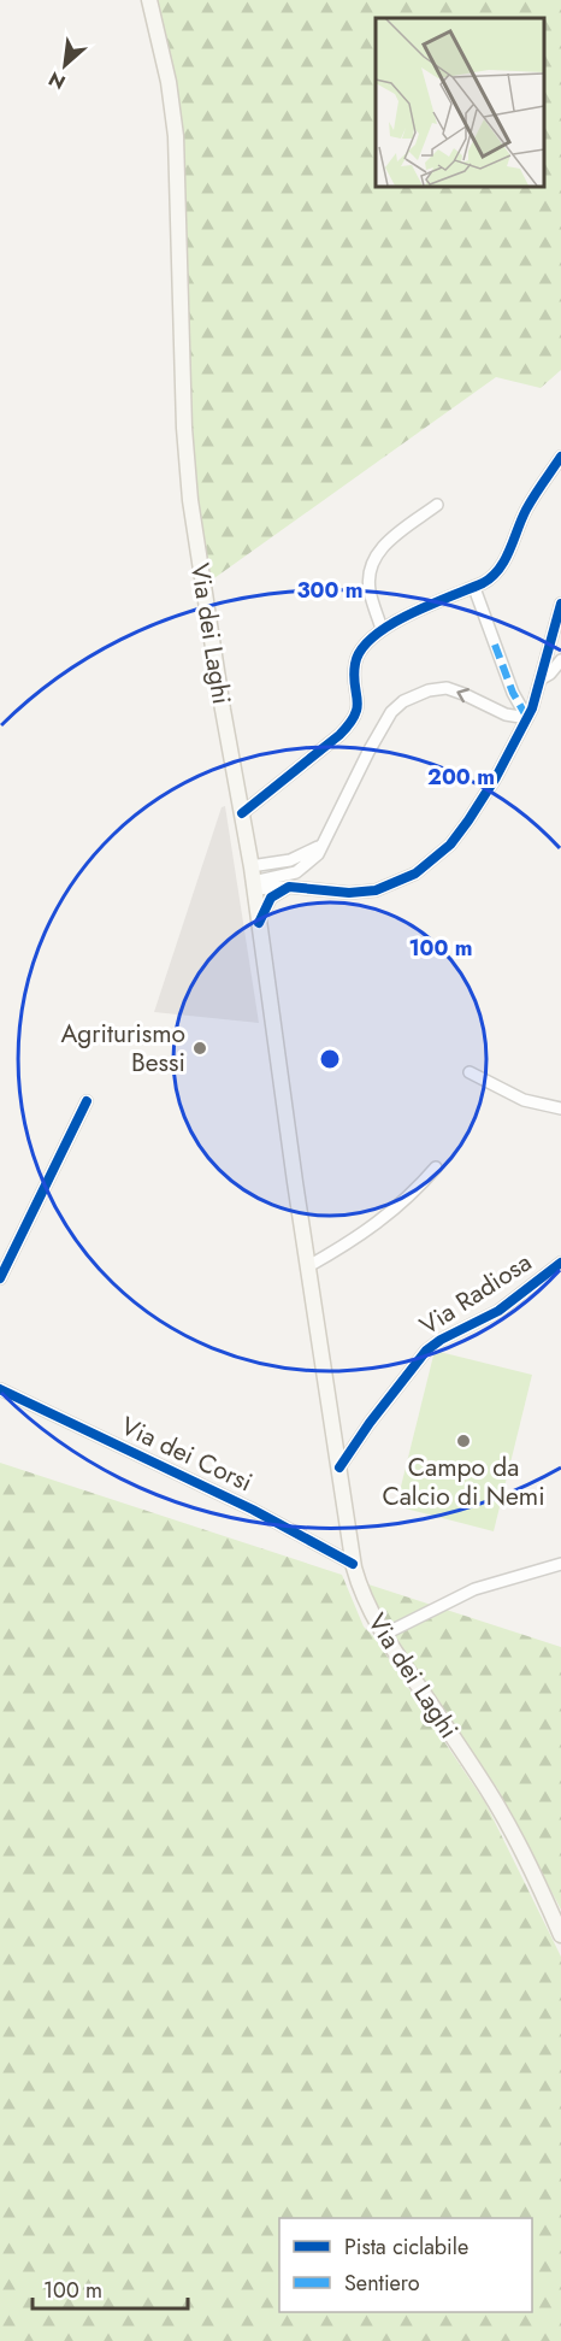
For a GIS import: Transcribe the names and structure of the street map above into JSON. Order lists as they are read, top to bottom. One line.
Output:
{"streets":{"main road":["Via dei Laghi"],"street":["Via Radiosa","Via dei Corsi"]},"crossings":[["Via dei Laghi","Via Radiosa"],["Via dei Laghi","Via dei Corsi"]],"places":["Agriturismo Bessi","Campo da Calcio di Nemi"],"legend":["Pista ciclabile","Sentiero"],"scale_bar":"100 m","north":"bottom left","rings":["300 m","200 m","100 m"]}
